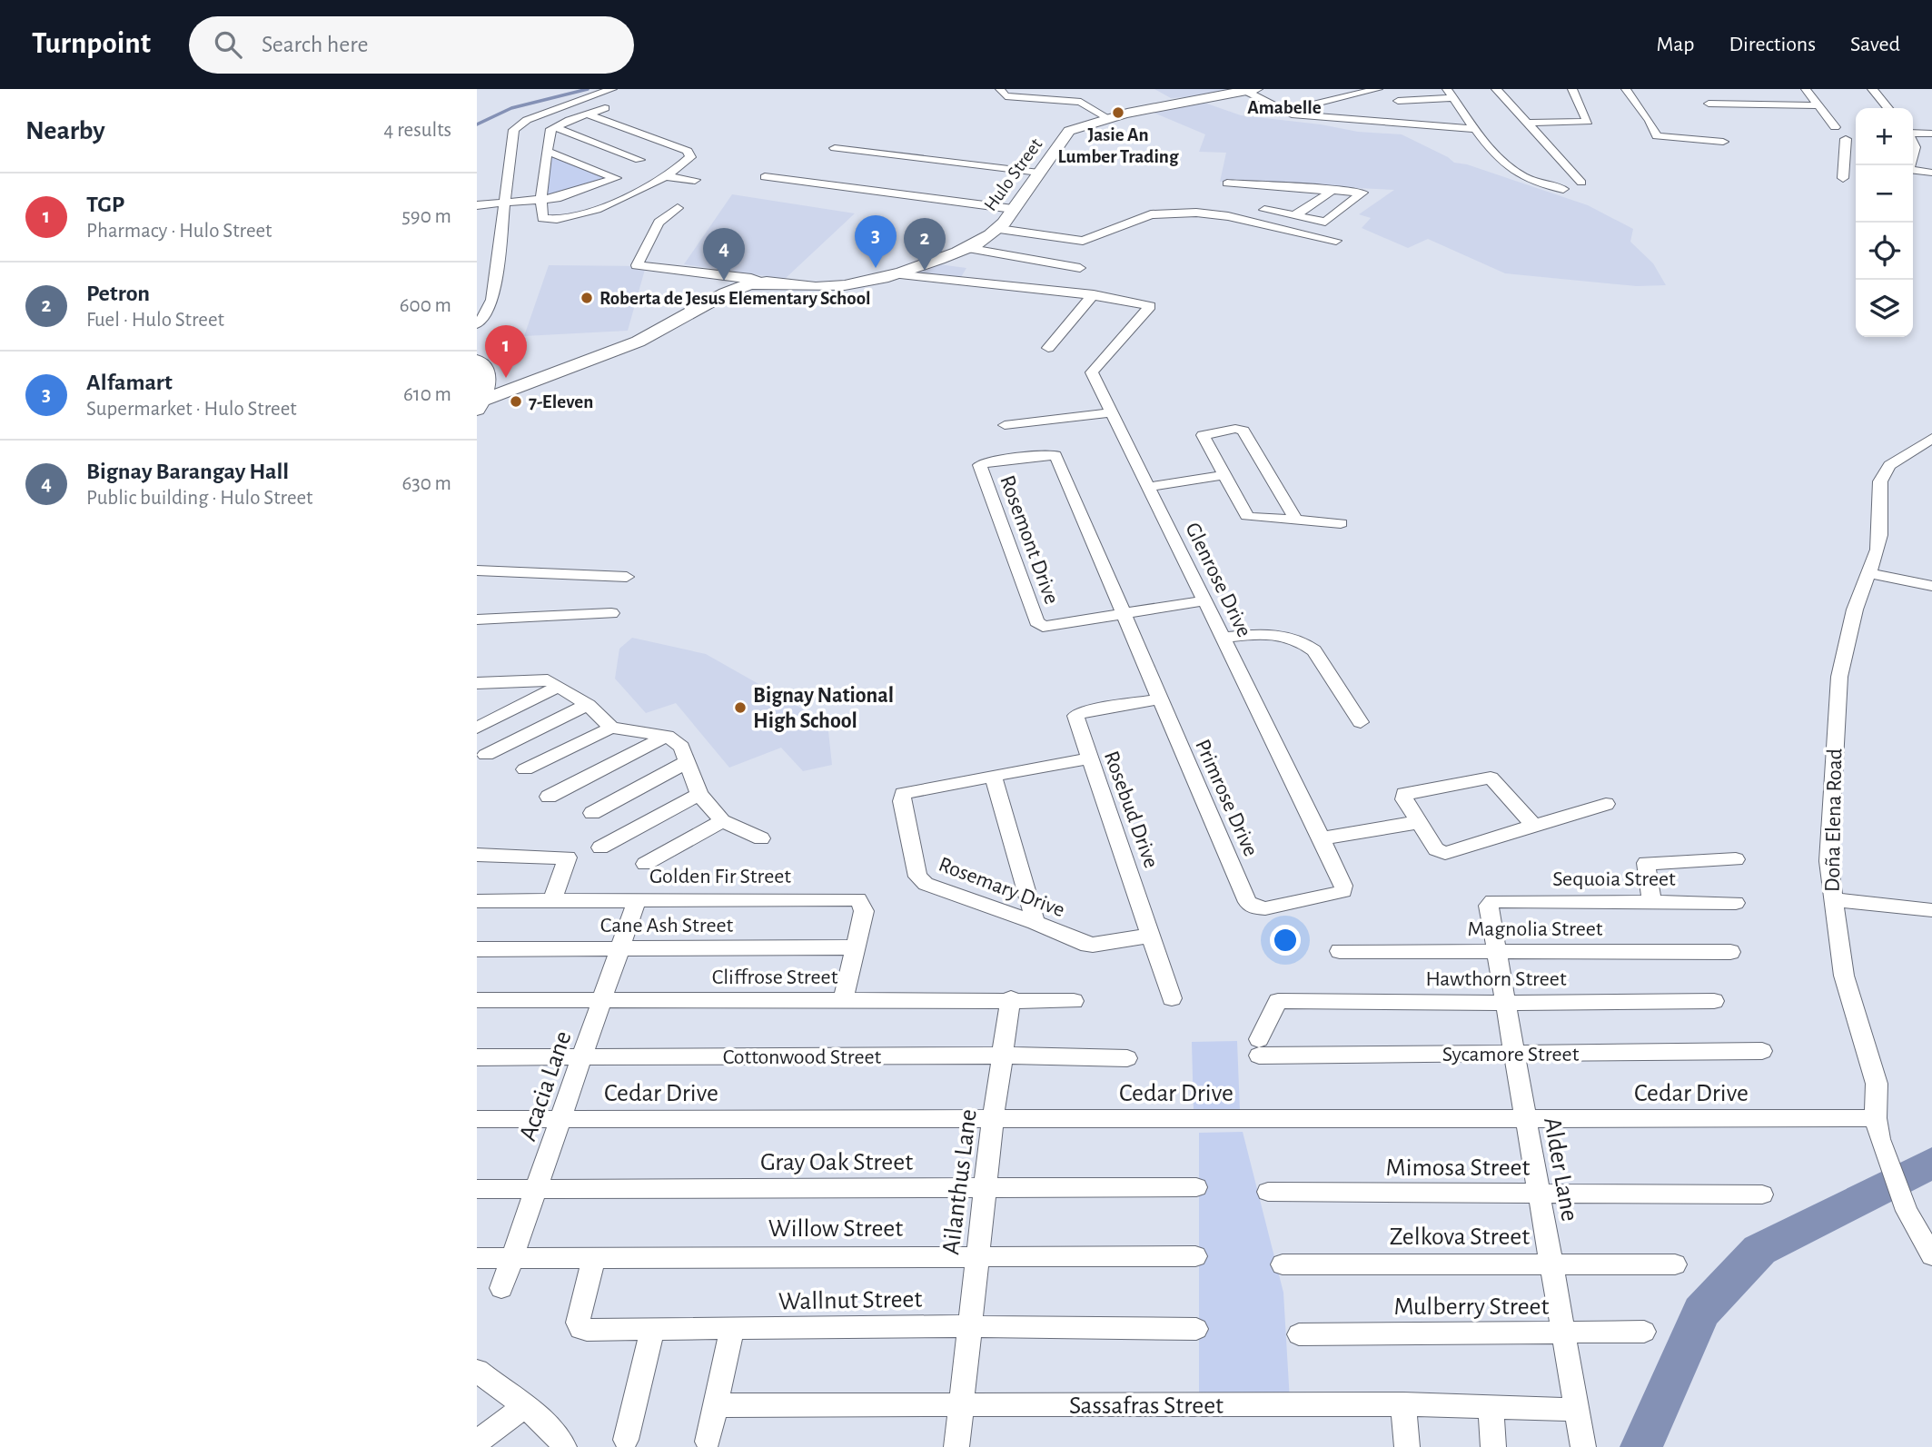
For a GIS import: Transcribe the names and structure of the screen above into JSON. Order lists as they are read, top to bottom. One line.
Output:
{"streets":{"main road":["Hulo Street"],"street":["Rosemont Drive","Glenrose Drive","Primrose Drive","Rosebud Drive","Doña Elena Road","Golden Fir Street","Sequoia Street","Rosemary Drive","Cane Ash Street","Magnolia Street","Cliffrose Street","Hawthorn Street","Sycamore Street","Cottonwood Street","Acacia Lane","Cedar Drive","Gray Oak Street","Mimosa Street","Alder Lane","Ailanthus Lane","Willow Street","Zelkova Street","Wallnut Street","Mulberry Street","Sassafras Street"]},"crossings":[["Rosemont Drive","Primrose Drive"],["Glenrose Drive","Primrose Drive"],["Primrose Drive","Rosebud Drive"],["Rosebud Drive","Rosemary Drive"],["Doña Elena Road","Cedar Drive"],["Golden Fir Street","Cane Ash Street"],["Golden Fir Street","Cliffrose Street"],["Golden Fir Street","Acacia Lane"],["Sequoia Street","Alder Lane"],["Cane Ash Street","Acacia Lane"],["Magnolia Street","Alder Lane"],["Cliffrose Street","Acacia Lane"],["Cliffrose Street","Ailanthus Lane"],["Hawthorn Street","Sycamore Street"],["Hawthorn Street","Alder Lane"],["Sycamore Street","Alder Lane"],["Cottonwood Street","Acacia Lane"],["Cottonwood Street","Ailanthus Lane"],["Acacia Lane","Cedar Drive"],["Acacia Lane","Gray Oak Street"],["Acacia Lane","Willow Street"],["Cedar Drive","Alder Lane"],["Cedar Drive","Ailanthus Lane"],["Gray Oak Street","Ailanthus Lane"],["Mimosa Street","Alder Lane"],["Alder Lane","Zelkova Street"],["Alder Lane","Mulberry Street"],["Alder Lane","Sassafras Street"],["Ailanthus Lane","Willow Street"],["Ailanthus Lane","Wallnut Street"],["Ailanthus Lane","Sassafras Street"],["Willow Street","Wallnut Street"]],"districts":["Amabelle"],"places":["Jasie An Lumber Trading","Roberta de Jesus Elementary School","7-Eleven","Bignay National High School"],"page":{"header":"Turnpoint","search":"Search here","nav":["Map","Directions","Saved"],"heading":["Nearby","4 results"],"map_buttons":["+","−"],"list":[{"mark":"1","name":"TGP","note":"Pharmacy · Hulo Street","value":"590 m"},{"mark":"2","name":"Petron","note":"Fuel · Hulo Street","value":"600 m"},{"mark":"3","name":"Alfamart","note":"Supermarket · Hulo Street","value":"610 m"},{"mark":"4","name":"Bignay Barangay Hall","note":"Public building · Hulo Street","value":"630 m"}],"pins":["3","2","4","1"]}}
